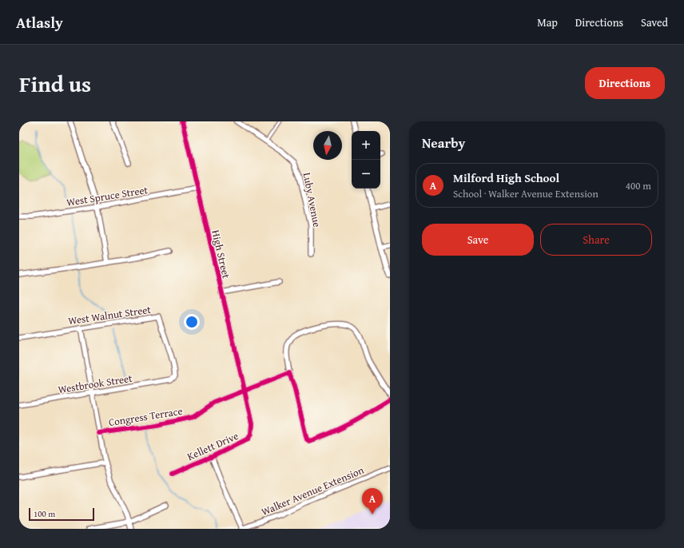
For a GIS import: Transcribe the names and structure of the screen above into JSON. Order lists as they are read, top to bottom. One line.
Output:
{"streets":{"street":["West Spruce Street","Luby Avenue","High Street","West Walnut Street","Westbrook Street","Congress Terrace","Kellett Drive","Walker Avenue Extension"]},"crossings":[["West Spruce Street","High Street"],["High Street","Congress Terrace"],["High Street","Kellett Drive"],["West Walnut Street","Westbrook Street"],["Congress Terrace","Kellett Drive"]],"scale_bar":"100 m","north":"bottom","page":{"header":"Atlasly","nav":["Map","Directions","Saved"],"title":"Find us","buttons":["Directions",["Save","Share"]],"heading":"Nearby","map_buttons":["+","−"],"list":[{"mark":"A","name":"Milford High School","note":"School · Walker Avenue Extension","value":"400 m"}],"pins":"A","scale":"100 m"}}
